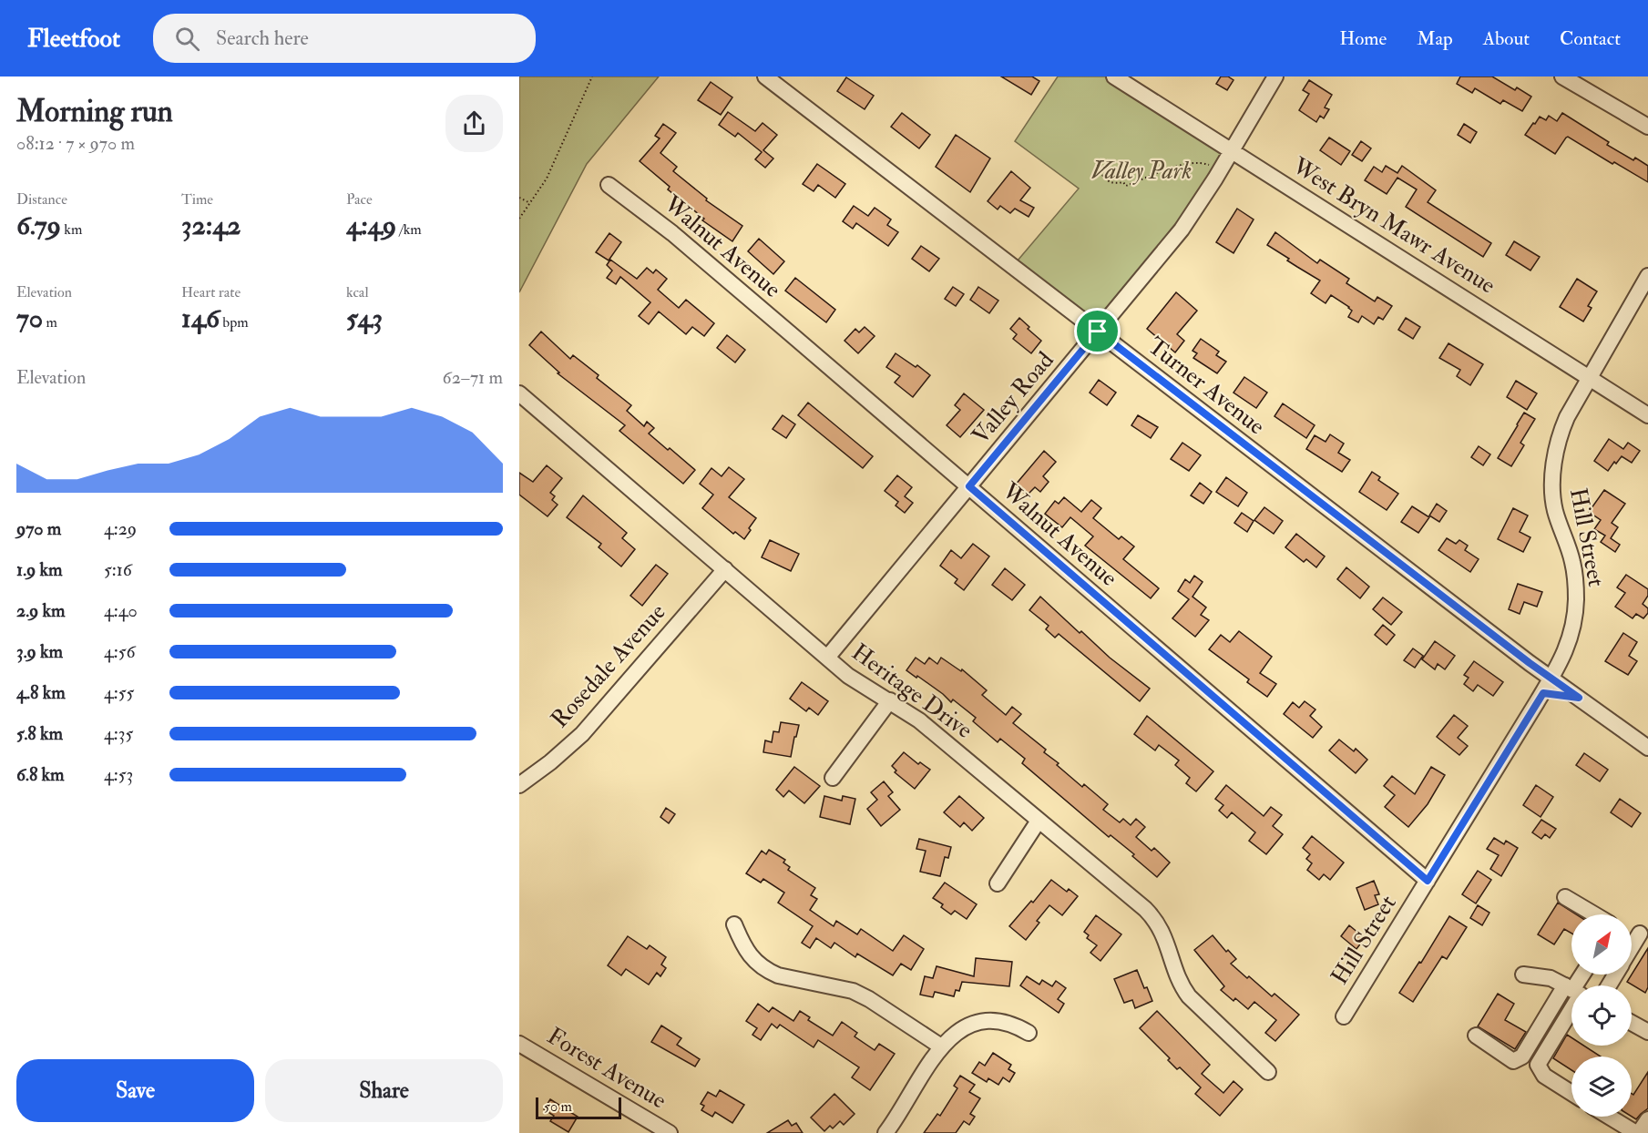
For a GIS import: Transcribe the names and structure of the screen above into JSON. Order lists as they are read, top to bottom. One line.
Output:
{"streets":{"street":["West Bryn Mawr Avenue","Walnut Avenue","Turner Avenue","Valley Road","Hill Street","Rosedale Avenue","Heritage Drive","Forest Avenue"]},"crossings":[["West Bryn Mawr Avenue","Valley Road"],["West Bryn Mawr Avenue","Hill Street"],["Walnut Avenue","Valley Road"],["Walnut Avenue","Hill Street"],["Turner Avenue","Valley Road"],["Turner Avenue","Hill Street"],["Valley Road","Heritage Drive"],["Rosedale Avenue","Heritage Drive"]],"parks":["Valley Park"],"scale_bar":"50 m","north":"top right","page":{"header":"Fleetfoot","search":"Search here","nav":["Home","Map","About","Contact"],"heading":["Morning run","08:12 · 7 × 970 m"],"stats":[["Distance","6.79 km"],["Time","32:42"],["Pace","4:49 /km"],["Elevation","70 m"],["Heart rate","146 bpm"],["kcal","543"]],"chart":["Elevation","62–71 m"],"list":[{"name":"970 m","note":"4:29"},{"name":"1.9 km","note":"5:16"},{"name":"2.9 km","note":"4:40"},{"name":"3.9 km","note":"4:56"},{"name":"4.8 km","note":"4:55"},{"name":"5.8 km","note":"4:35"},{"name":"6.8 km","note":"4:53"}],"buttons":["Save","Share"],"scale":"50 m"}}
